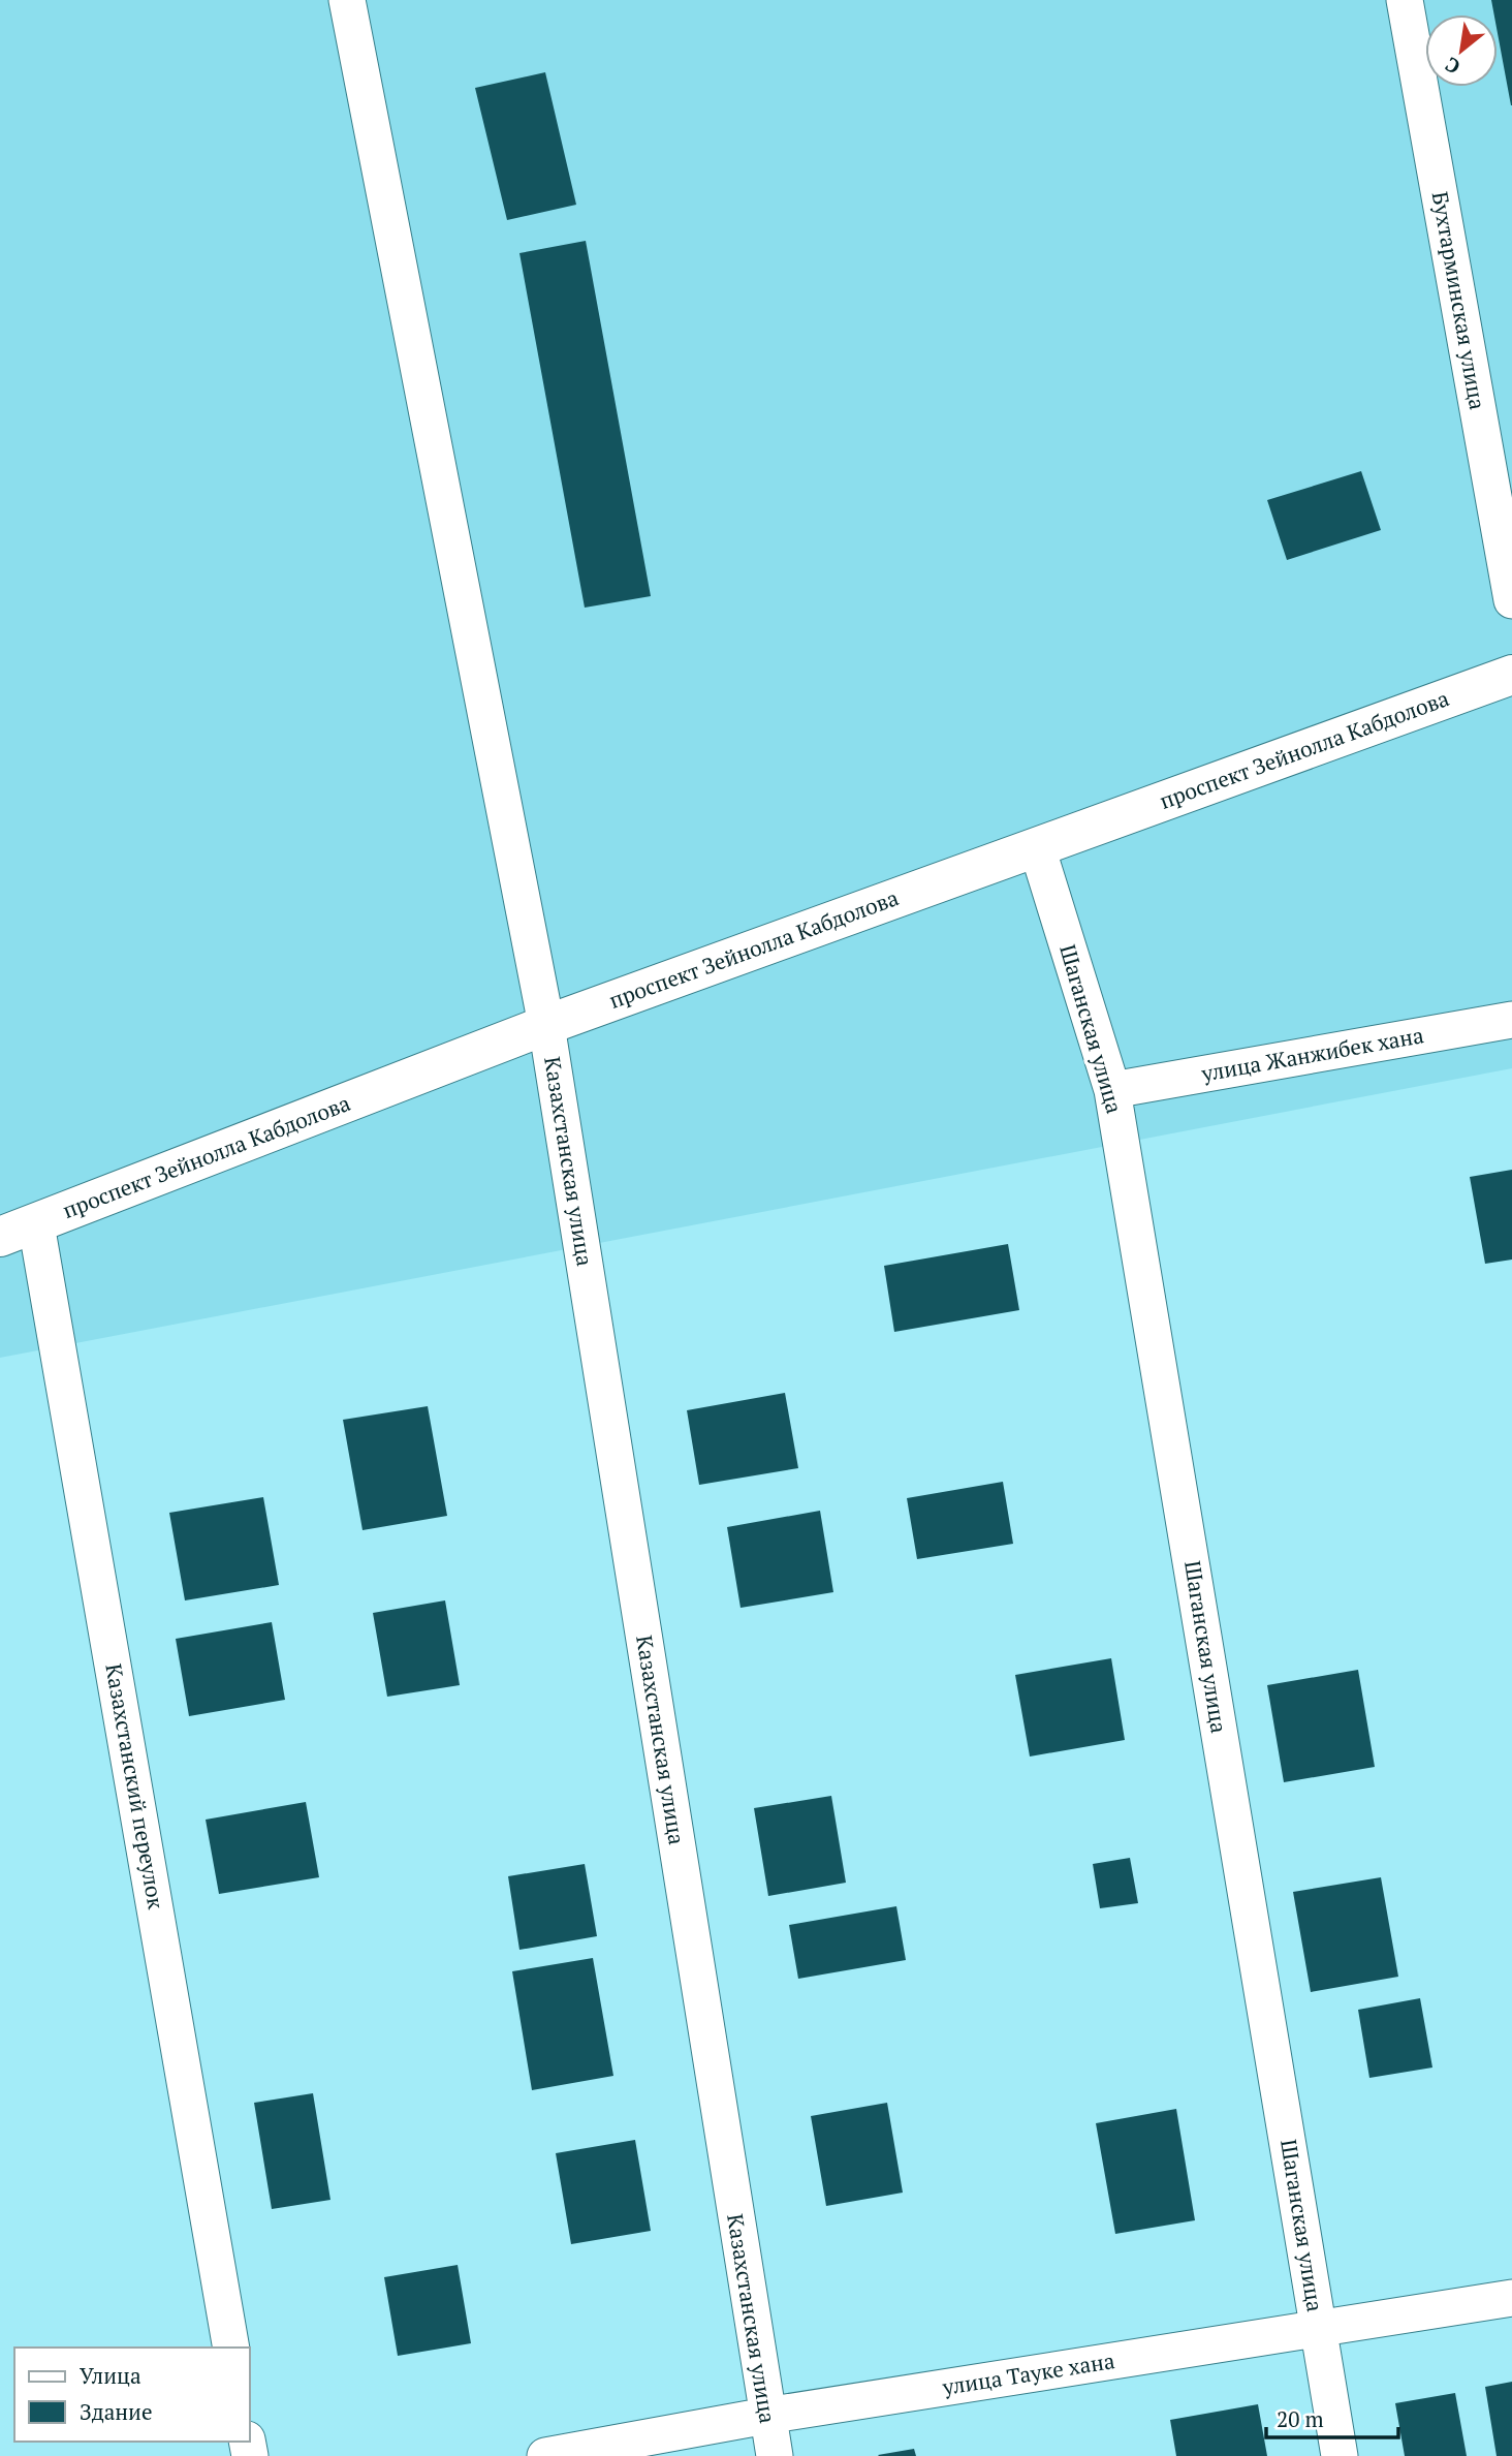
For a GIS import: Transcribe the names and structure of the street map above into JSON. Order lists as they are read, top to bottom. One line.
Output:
{"streets":{"main road":["проспект Зейнолла Кабдолова"],"street":["Бухтарминская улица","Шаганская улица","улица Жанжибек хана","Казахстанская улица","Казахстанский переулок","улица Тауке хана"]},"crossings":[["проспект Зейнолла Кабдолова","Шаганская улица"],["проспект Зейнолла Кабдолова","Казахстанская улица"],["проспект Зейнолла Кабдолова","Казахстанский переулок"],["Шаганская улица","улица Жанжибек хана"],["Шаганская улица","улица Тауке хана"],["Казахстанская улица","улица Тауке хана"]],"legend":["Улица","Здание"],"scale_bar":"20 m","north":"bottom left"}
